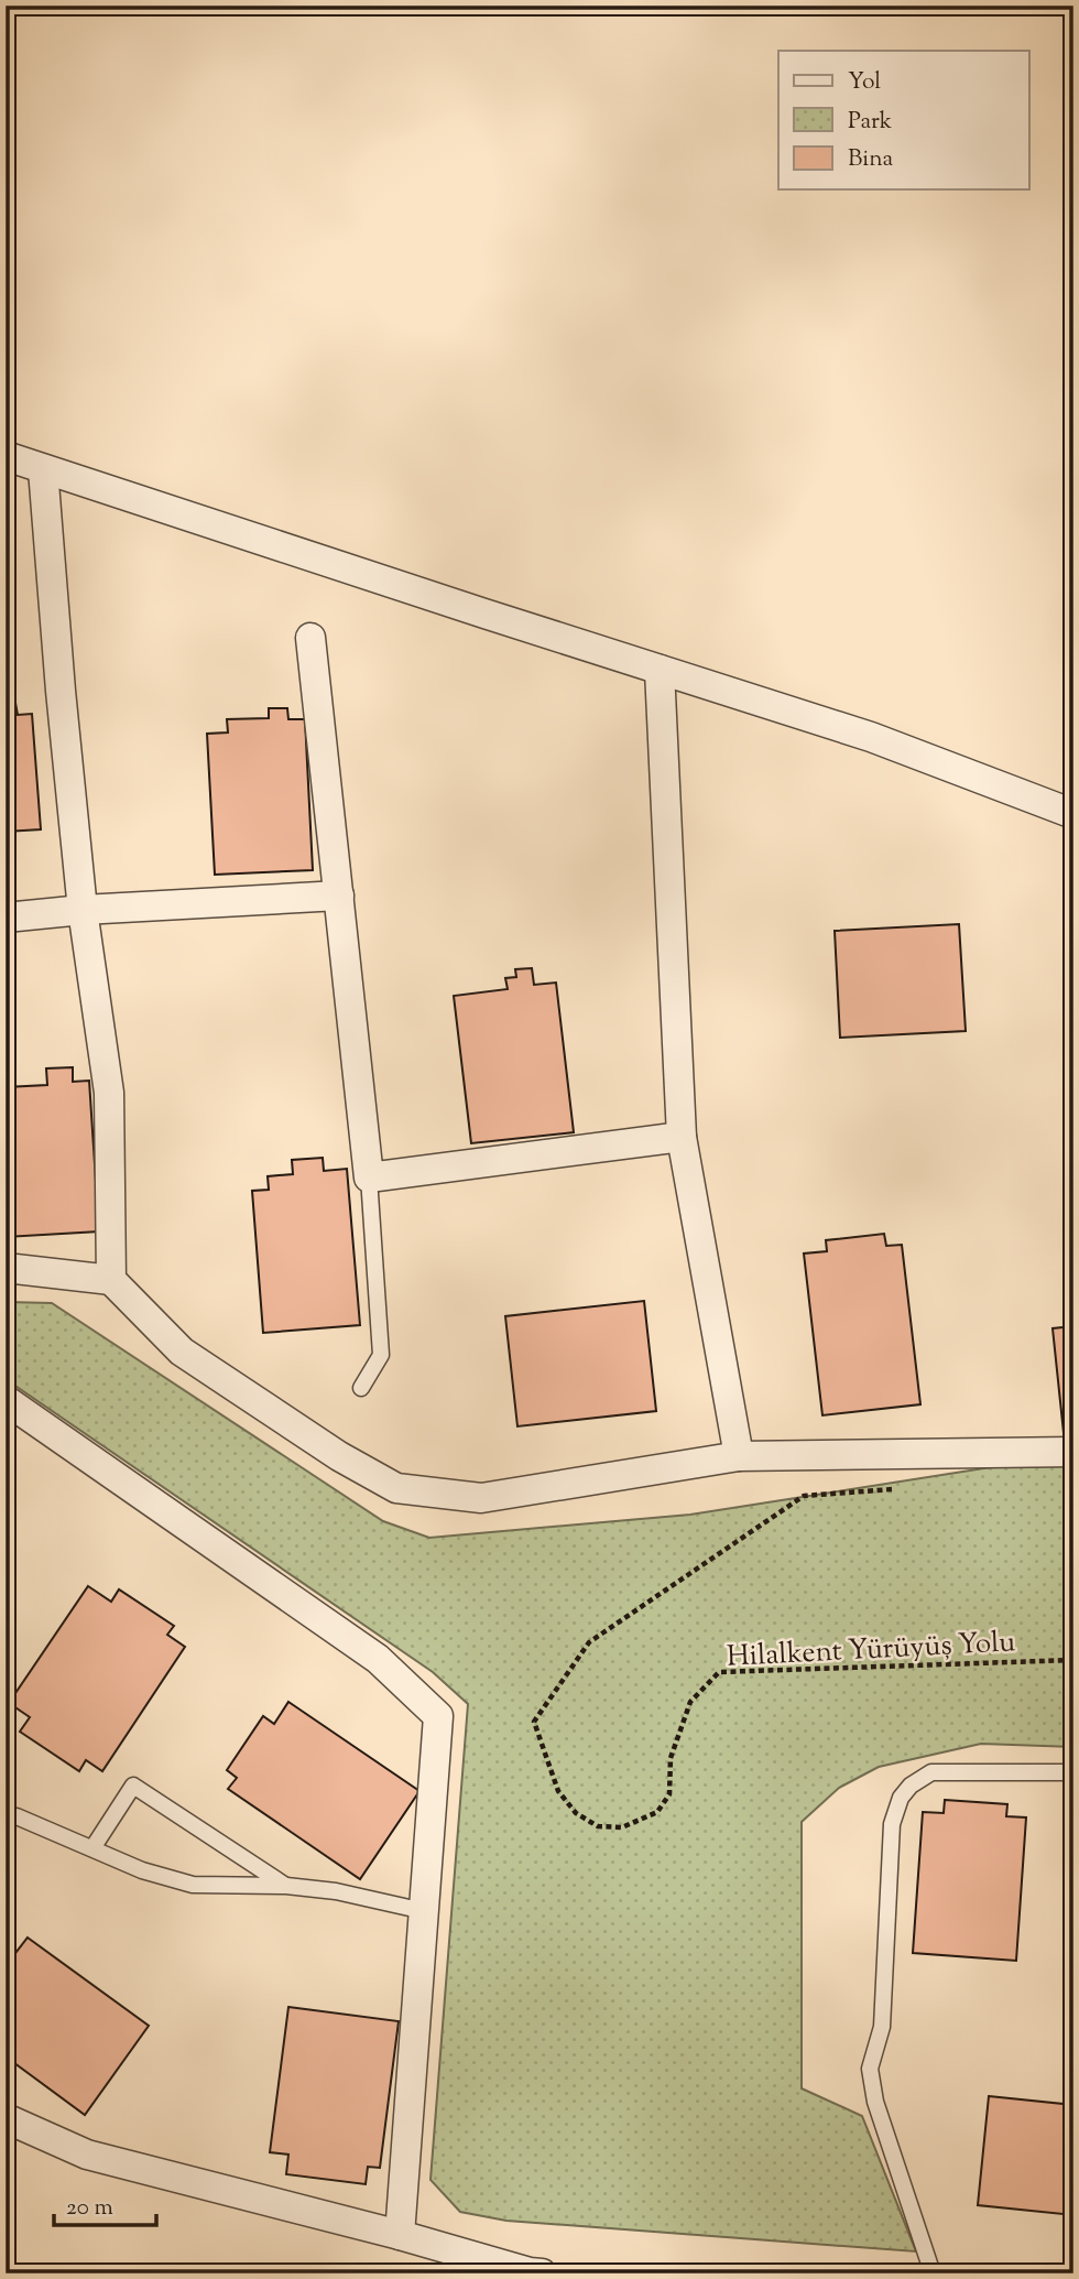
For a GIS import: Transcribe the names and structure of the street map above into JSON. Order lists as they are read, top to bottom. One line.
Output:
{"streets":{"path":["Hilalkent Yürüyüş Yolu"]},"legend":["Yol","Park","Bina"],"scale_bar":"20 m"}
